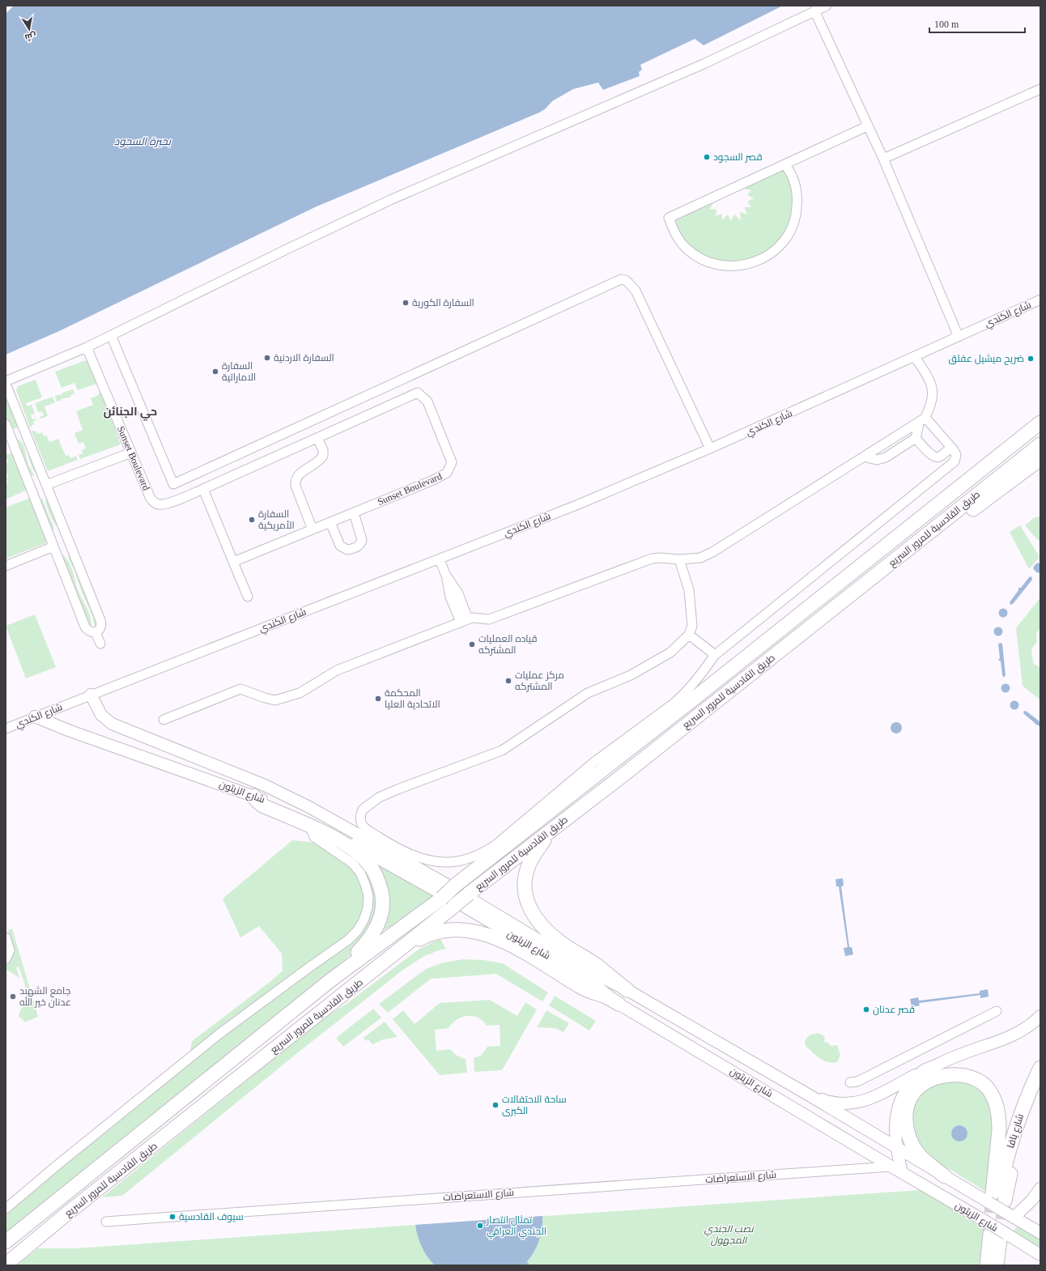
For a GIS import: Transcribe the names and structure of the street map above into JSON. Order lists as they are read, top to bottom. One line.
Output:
{"streets":{"highway":["طريق القادسية للمرور السريع","شارع يافا"],"main road":["شارع الزيتون"],"street":["شارع الكندي","Sunset Boulevard","شارع الاستعراضات"]},"crossings":[["شارع الكندي","شارع الزيتون"],["طريق القادسية للمرور السريع","شارع الزيتون"],["شارع الزيتون","شارع يافا"],["شارع الزيتون","شارع الاستعراضات"]],"districts":["حي الجنائن"],"water":["بحيرة السجود"],"parks":["نصب الجندي المجهول"],"places":["قصر السجود","السفارة الكورية","السفارة الاردنية","ضريح ميشيل عفلق","السفارة الاماراتية","السفارة الأمريكية","قياده العمليات المشتركه","مركز عمليات المشتركه","المحكمة الاتحادية العليا","جامع الشهيد عدنان خير الله","قصر عدنان","ساحة الاحتفالات الكبرى","سيوف القادسية","تمثال انتصار الجندي العراقي"],"scale_bar":"100 m","north":"bottom"}
